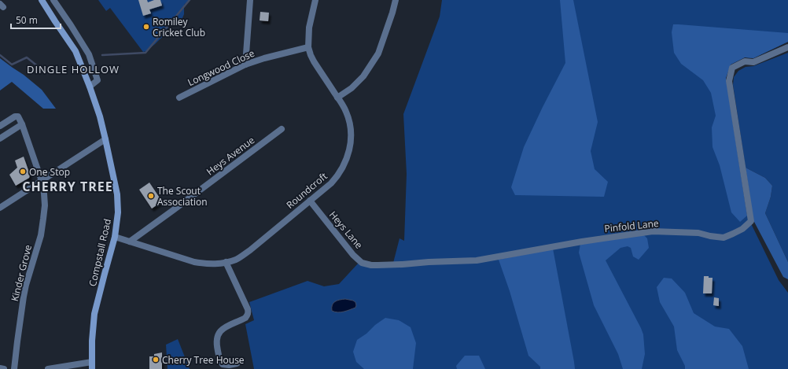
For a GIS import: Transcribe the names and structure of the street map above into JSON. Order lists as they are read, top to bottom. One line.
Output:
{"streets":{"main road":["Compstall Road"],"street":["Longwood Close","Heys Avenue","Roundcroft","Pinfold Lane","Heys Lane","Kinder Grove"]},"crossings":[["Longwood Close","Roundcroft"],["Heys Avenue","Roundcroft"],["Roundcroft","Heys Lane"],["Roundcroft","Compstall Road"],["Pinfold Lane","Heys Lane"]],"districts":["DINGLE HOLLOW","CHERRY TREE"],"places":["Romiley Cricket Club","One Stop","The Scout Association","Cherry Tree House"],"scale_bar":"50 m"}
